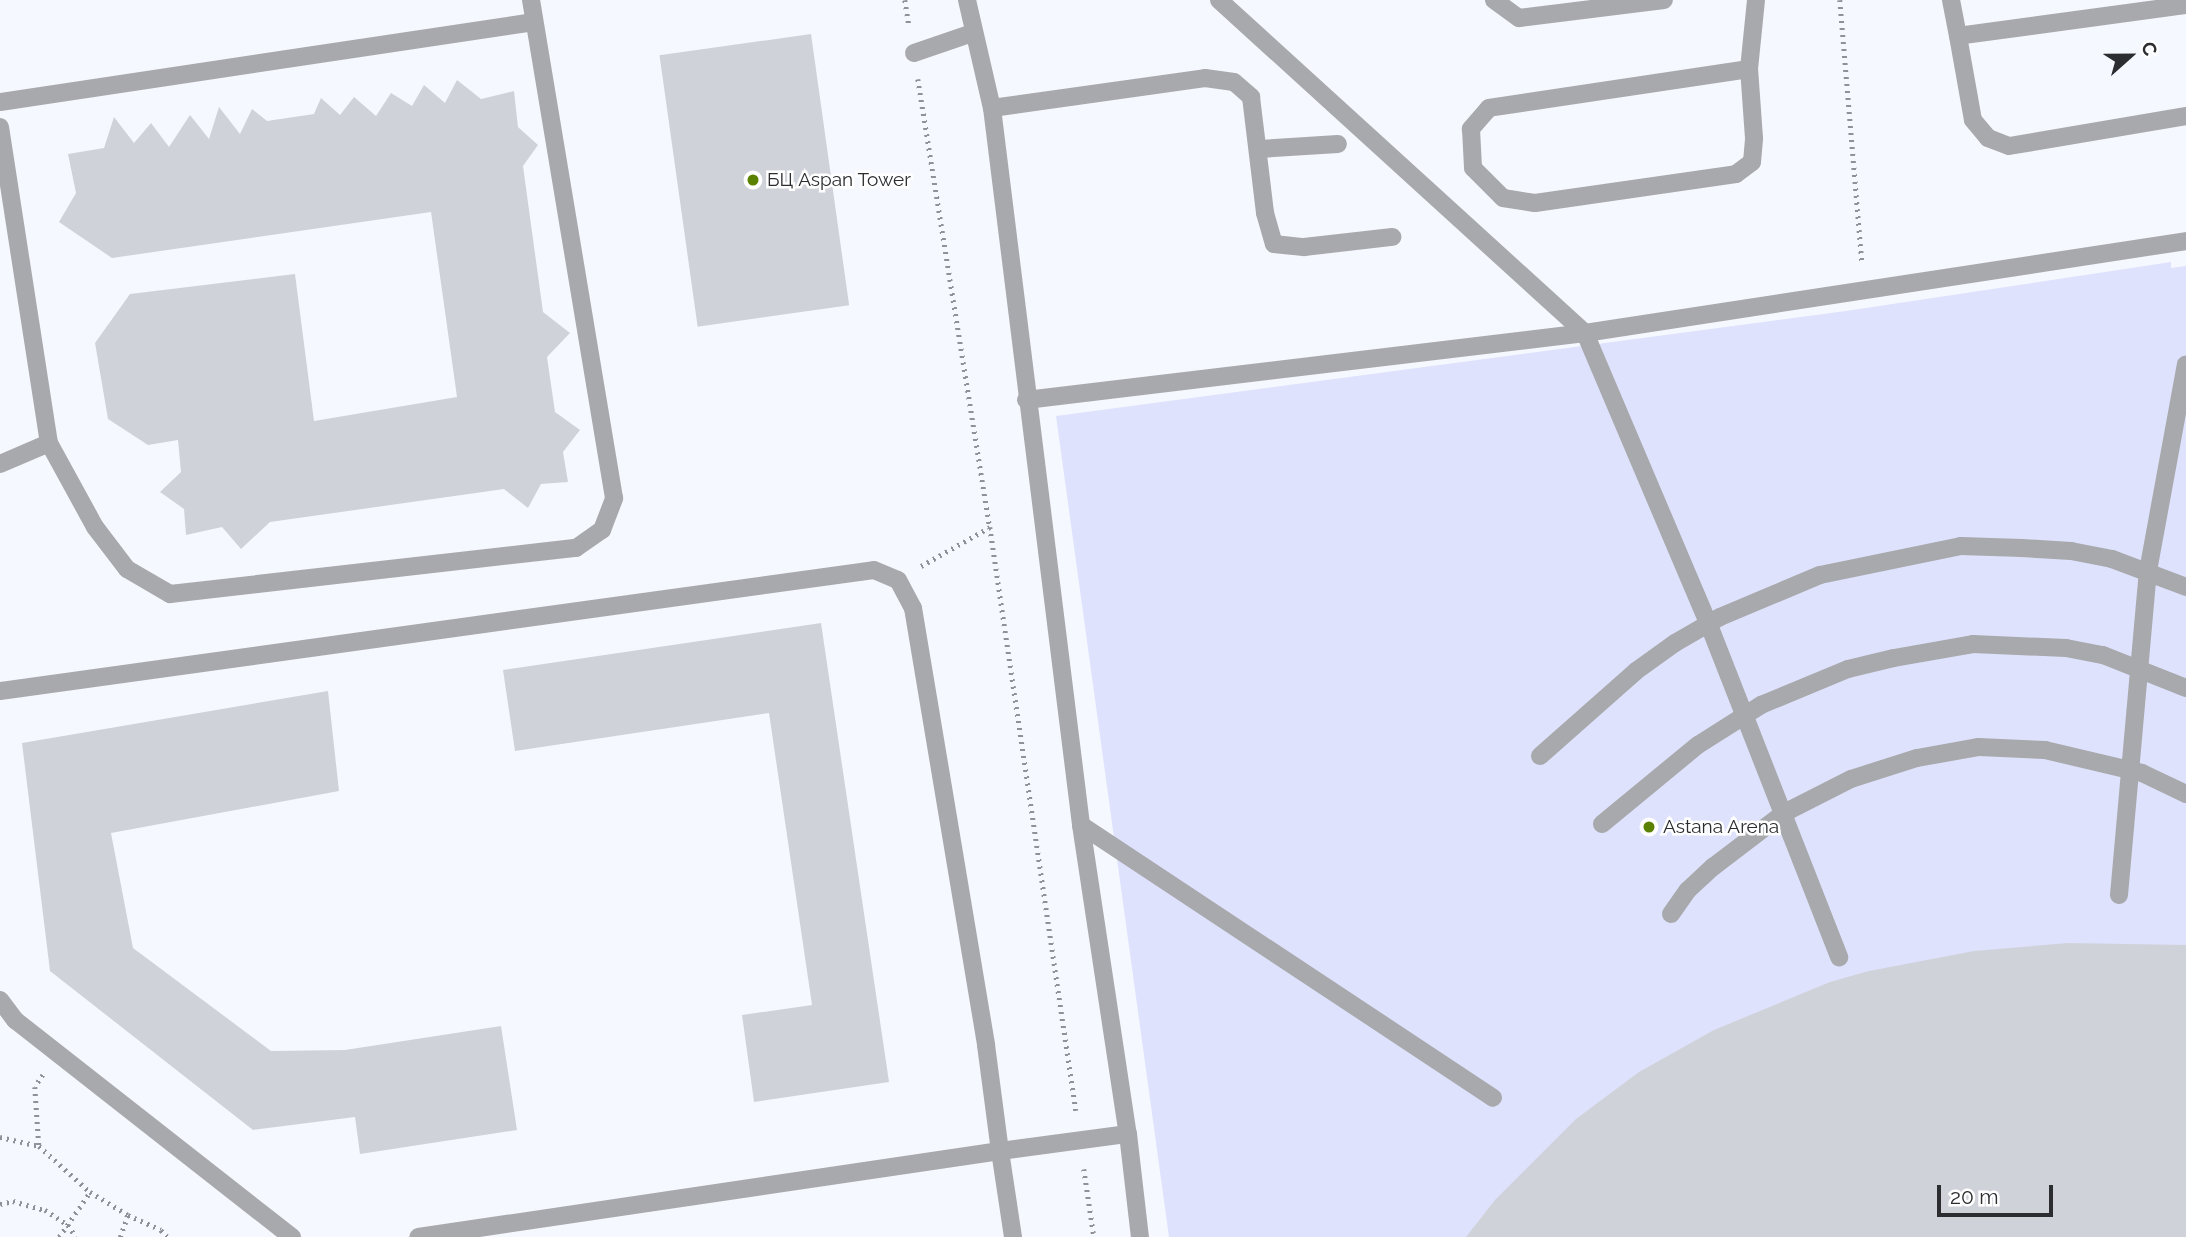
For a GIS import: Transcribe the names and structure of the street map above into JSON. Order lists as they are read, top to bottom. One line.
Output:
{"places":["БЦ Aspan Tower","Astana Arena"],"scale_bar":"20 m","north":"right"}
